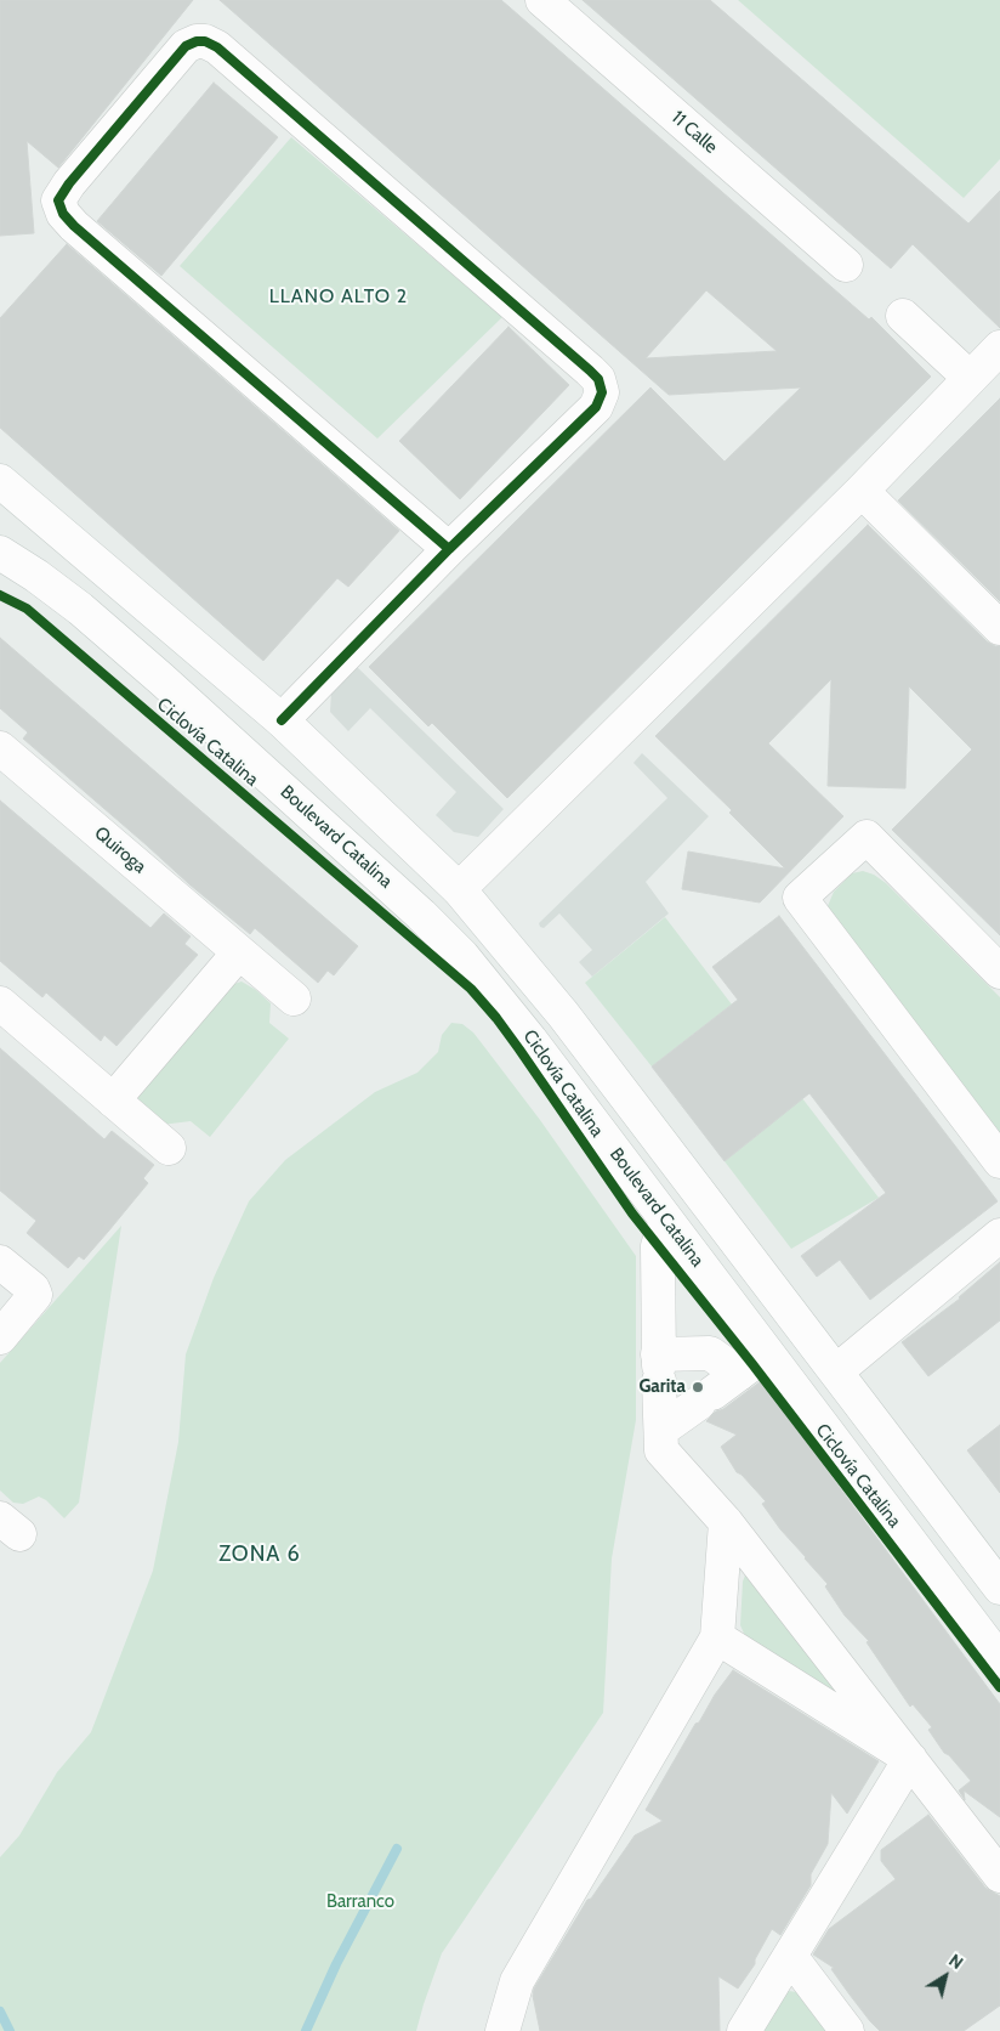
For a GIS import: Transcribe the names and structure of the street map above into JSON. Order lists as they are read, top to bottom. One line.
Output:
{"streets":{"street":["11 Calle","Boulevard Catalina","Quiroga"],"cycle path":["Ciclovía Catalina"]},"districts":["LLANO ALTO 2","ZONA 6"],"parks":["Barranco"],"places":["Garita"],"north":"top right"}
